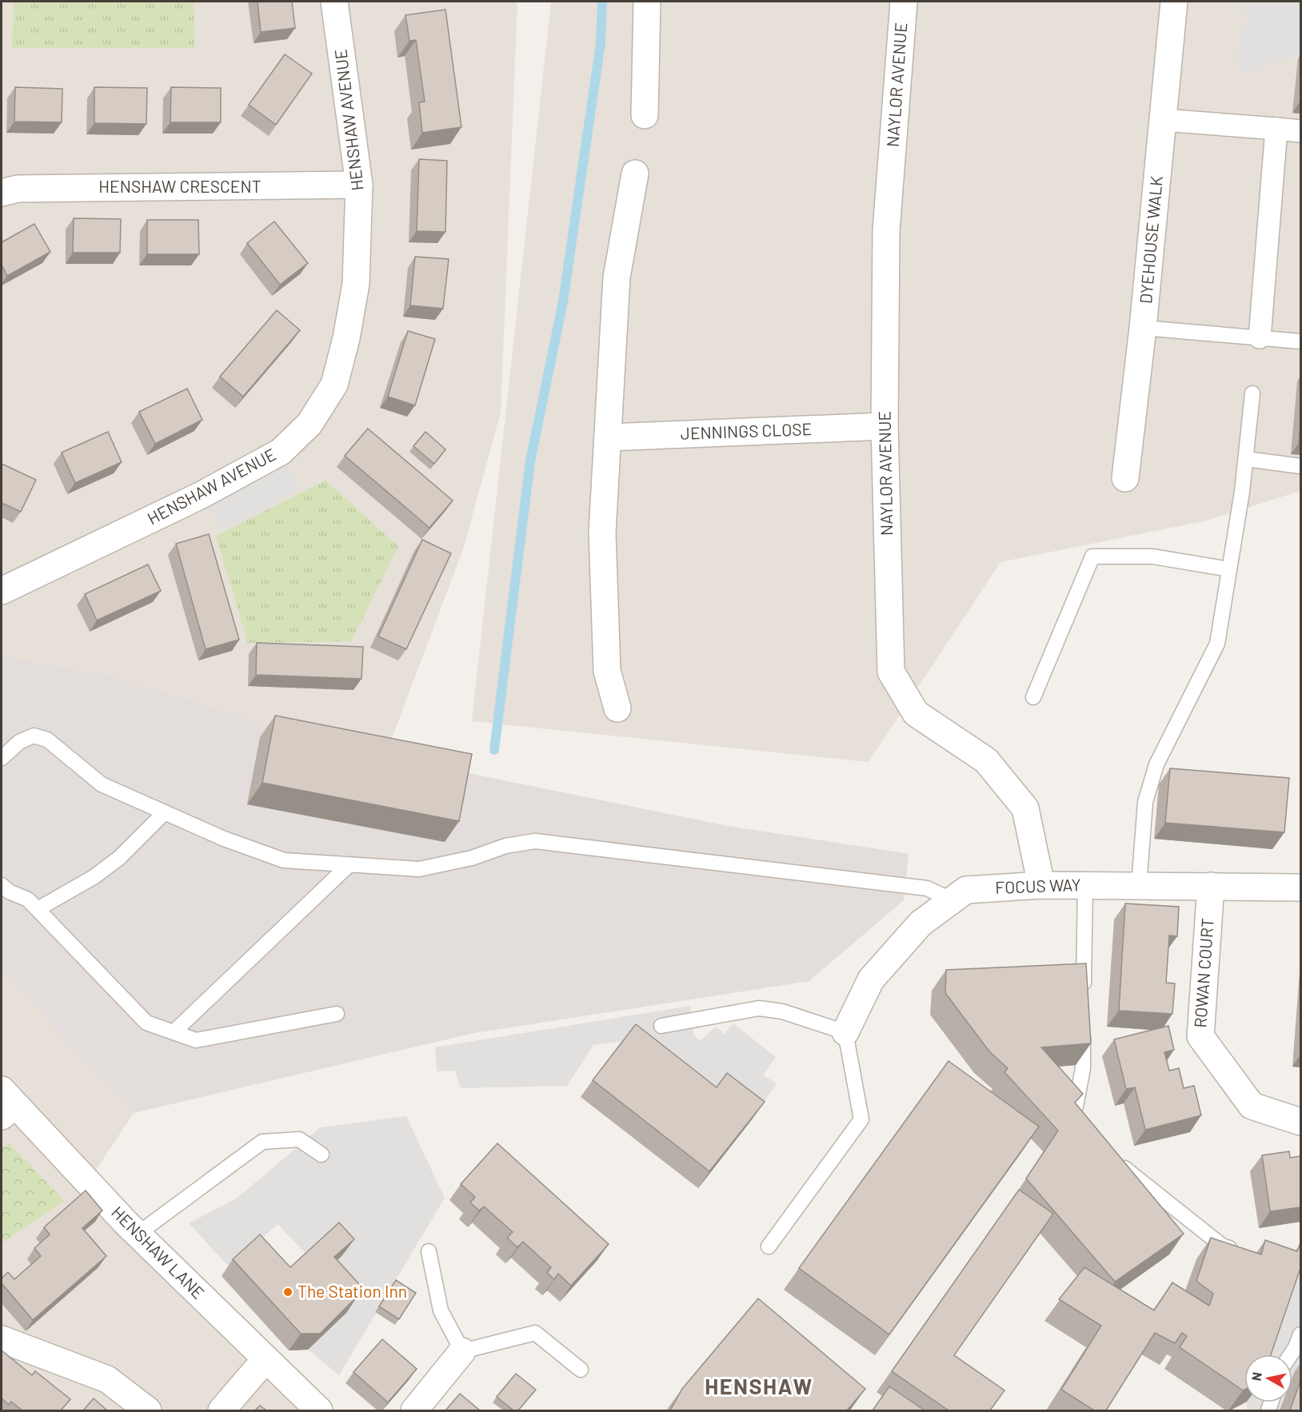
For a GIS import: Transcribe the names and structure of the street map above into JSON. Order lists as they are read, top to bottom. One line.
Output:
{"streets":{"street":["NAYLOR AVENUE","HENSHAW AVENUE","HENSHAW CRESCENT","DYEHOUSE WALK","JENNINGS CLOSE","FOCUS WAY","ROWAN COURT","HENSHAW LANE"]},"crossings":[["NAYLOR AVENUE","JENNINGS CLOSE"],["NAYLOR AVENUE","FOCUS WAY"],["HENSHAW AVENUE","HENSHAW CRESCENT"],["FOCUS WAY","ROWAN COURT"]],"districts":["HENSHAW"],"places":["The Station Inn"],"north":"left"}
